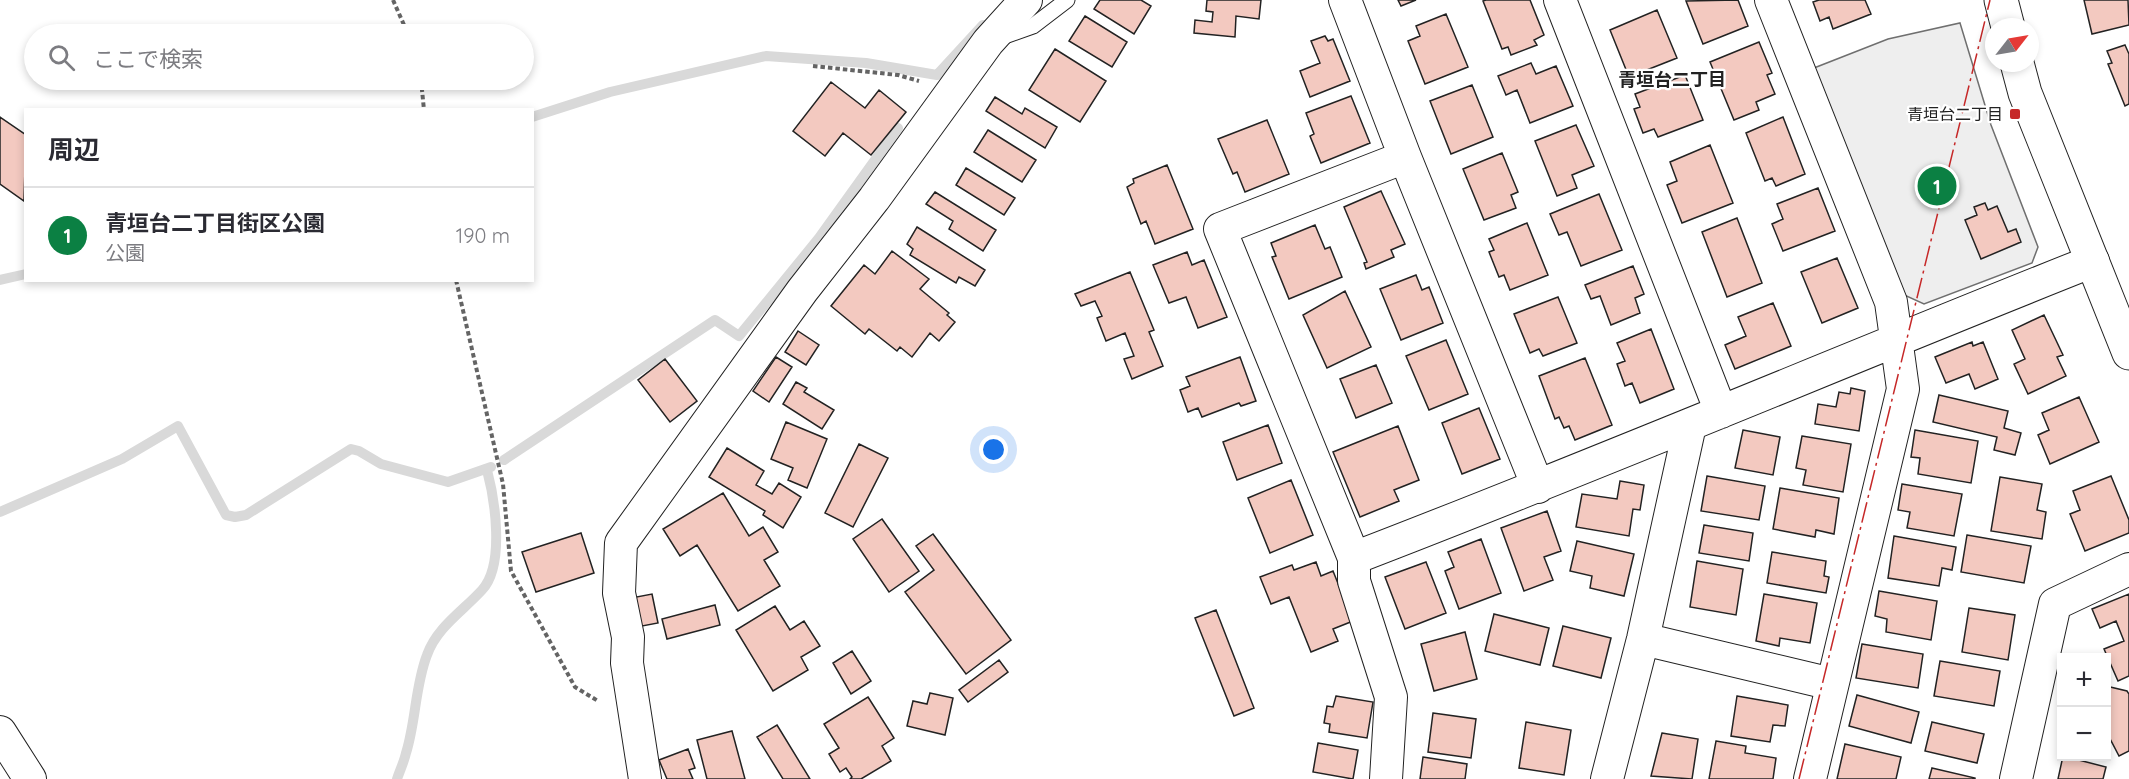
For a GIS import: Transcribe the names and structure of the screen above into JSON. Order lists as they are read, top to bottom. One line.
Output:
{"districts":["青垣台二丁目"],"places":{"transit":["青垣台二丁目"]},"north":"top right","page":{"search":"ここで検索","heading":"周辺","pins":"1","list":[{"mark":"1","name":"青垣台二丁目街区公園","note":"公園","value":"190 m"}],"map_buttons":["+","−"]}}
